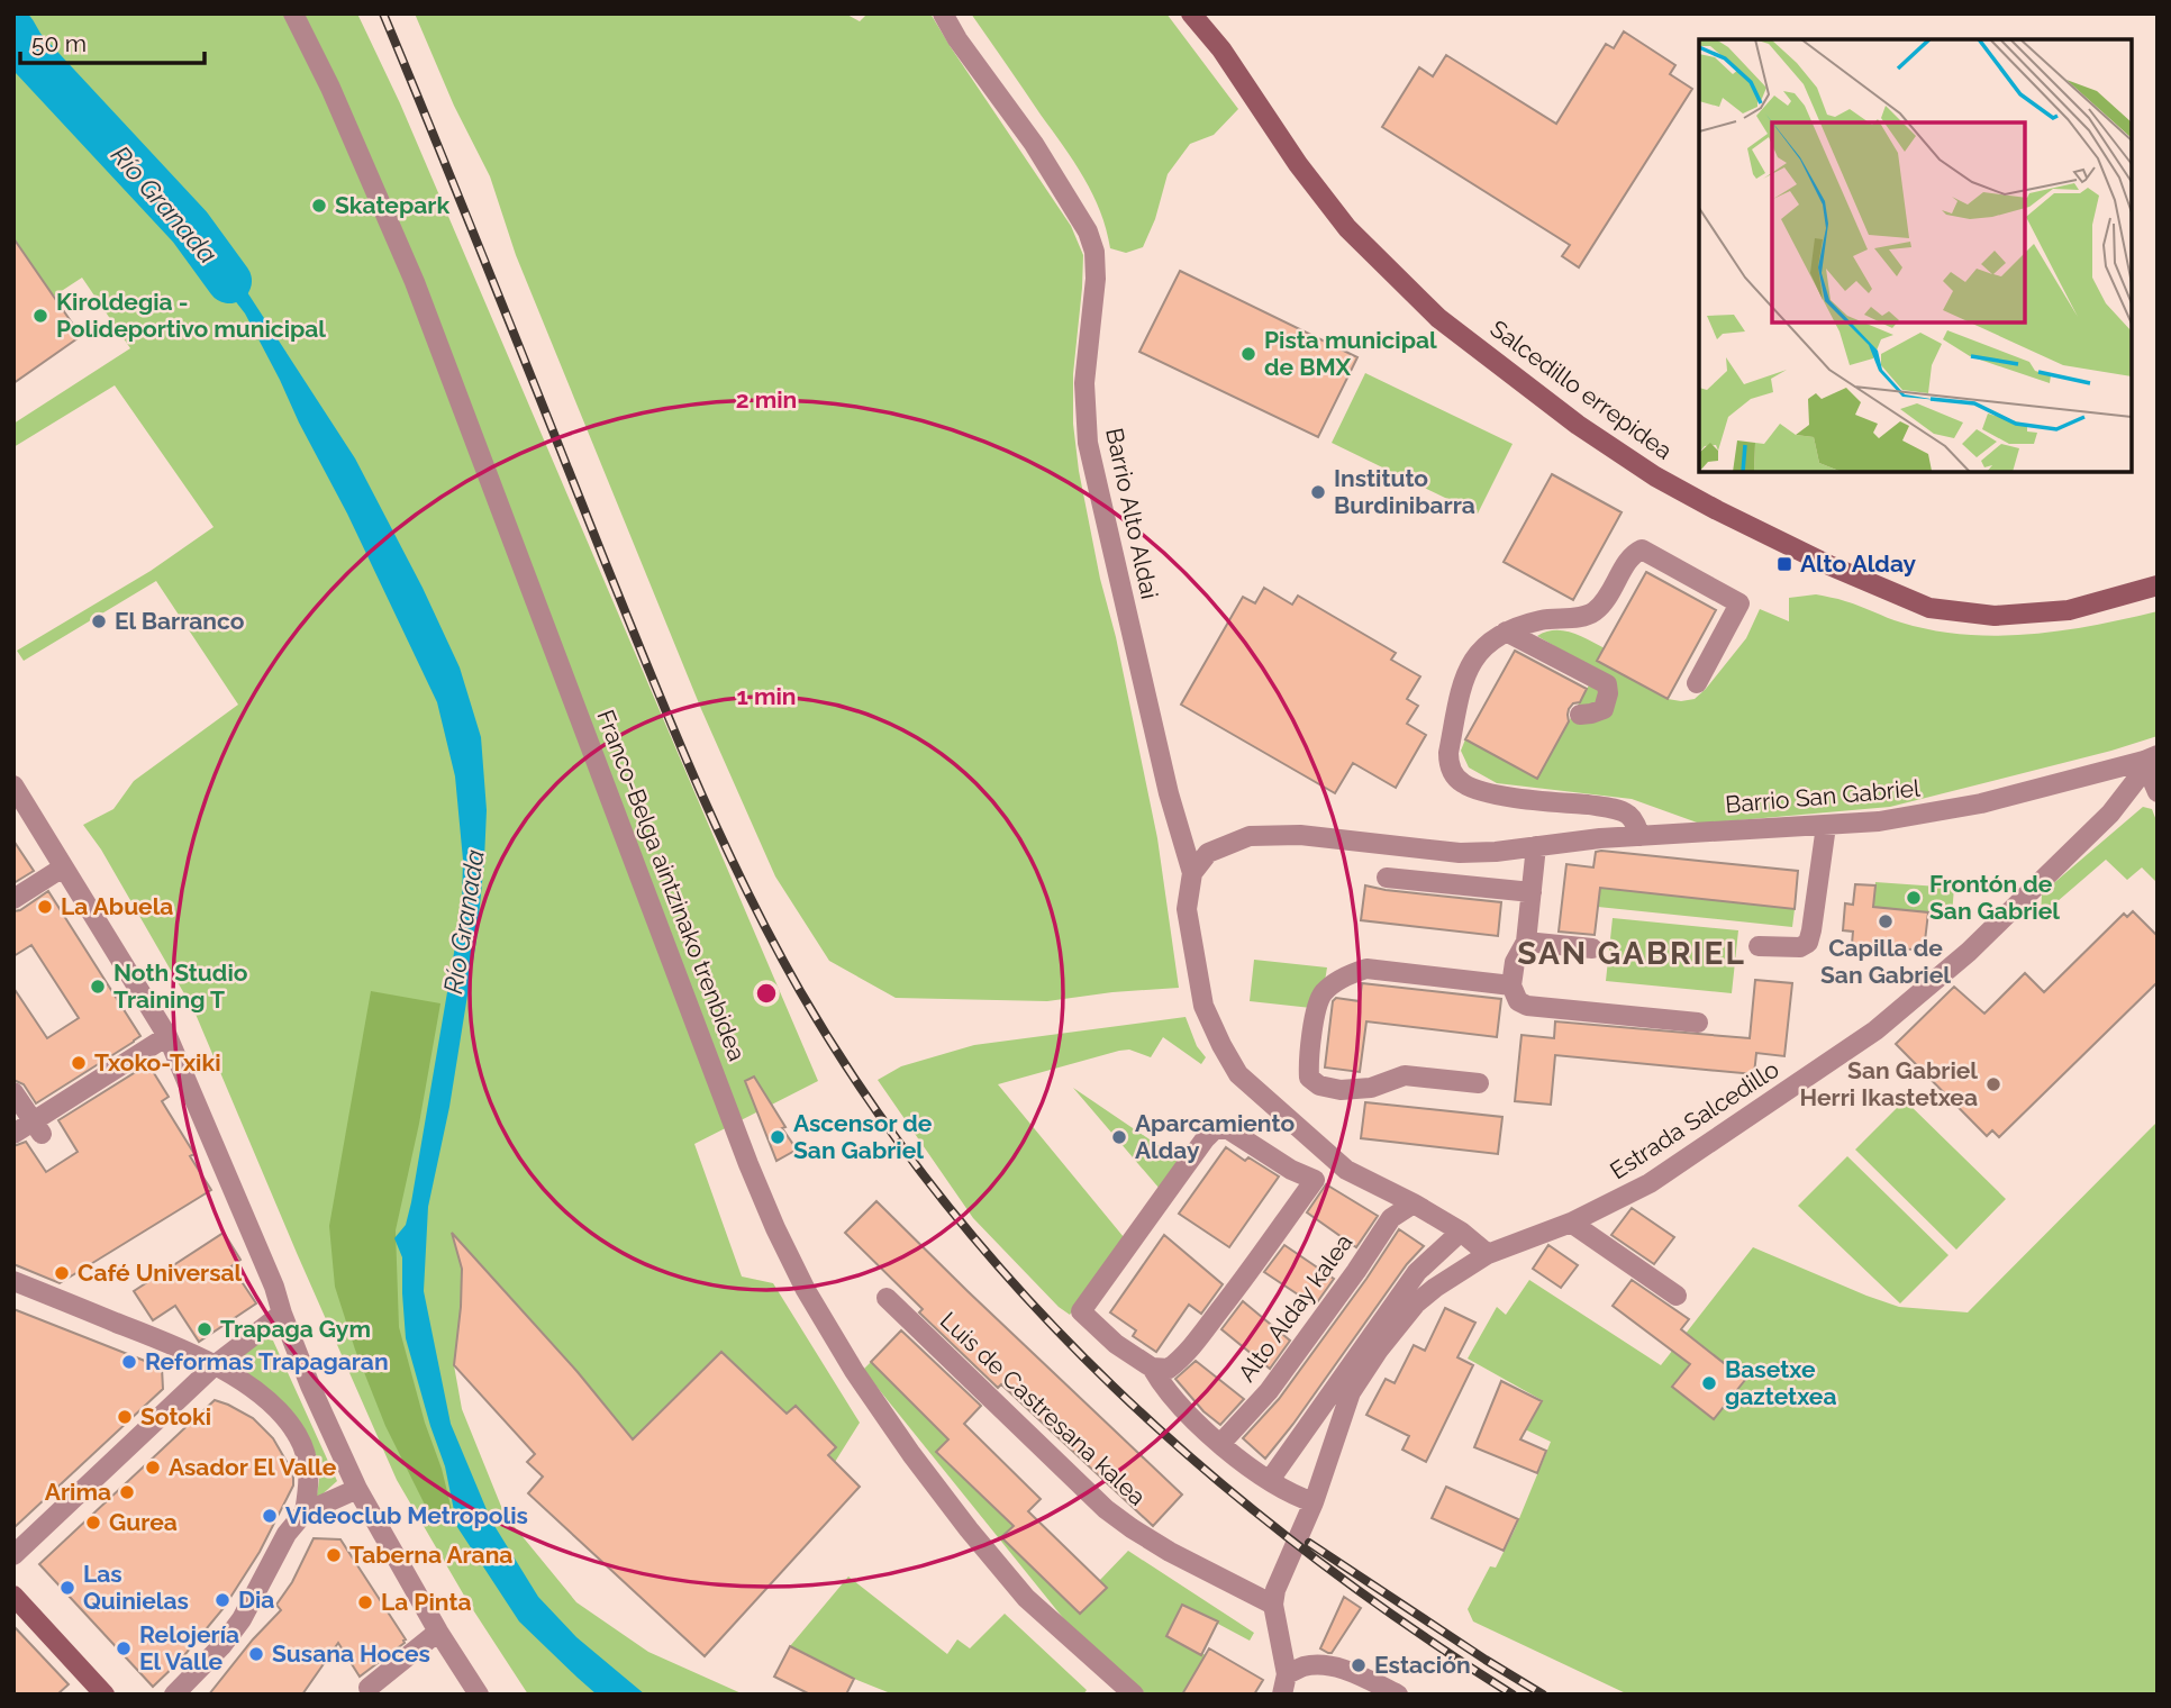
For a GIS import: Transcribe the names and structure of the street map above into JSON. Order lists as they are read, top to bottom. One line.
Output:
{"streets":{"street":["Salcedillo errepidea","Barrio Alto Aldai","Barrio San Gabriel","Franco-Belga aintzinako trenbidea","Estrada Salcedillo","Alto Alday kalea","Luis de Castresana kalea"]},"crossings":[["Barrio Alto Aldai","Barrio San Gabriel"],["Barrio San Gabriel","Estrada Salcedillo"],["Estrada Salcedillo","Luis de Castresana kalea"]],"districts":["SAN GABRIEL"],"water":["Río Granada"],"places":{"other":["Skatepark","Kiroldegia - Polideportivo municipal","Pista municipal de BMX","Instituto Burdinibarra","El Barranco","Frontón de San Gabriel","La Abuela","Capilla de San Gabriel","Noth Studio Training T","Txoko-Txiki","San Gabriel Herri Ikastetxea","Ascensor de San Gabriel","Aparcamiento Alday","Café Universal","Trapaga Gym","Reformas Trapagaran","Basetxe gaztetxea","Sotoki","Asador El Valle","Arima","Videoclub Metropolis","Gurea","Taberna Arana","Las Quinielas","Dia","La Pinta","Relojería El Valle","Susana Hoces","Estación"],"transit":["Alto Alday"]},"scale_bar":"50 m","rings":["2 min","1 min"]}
